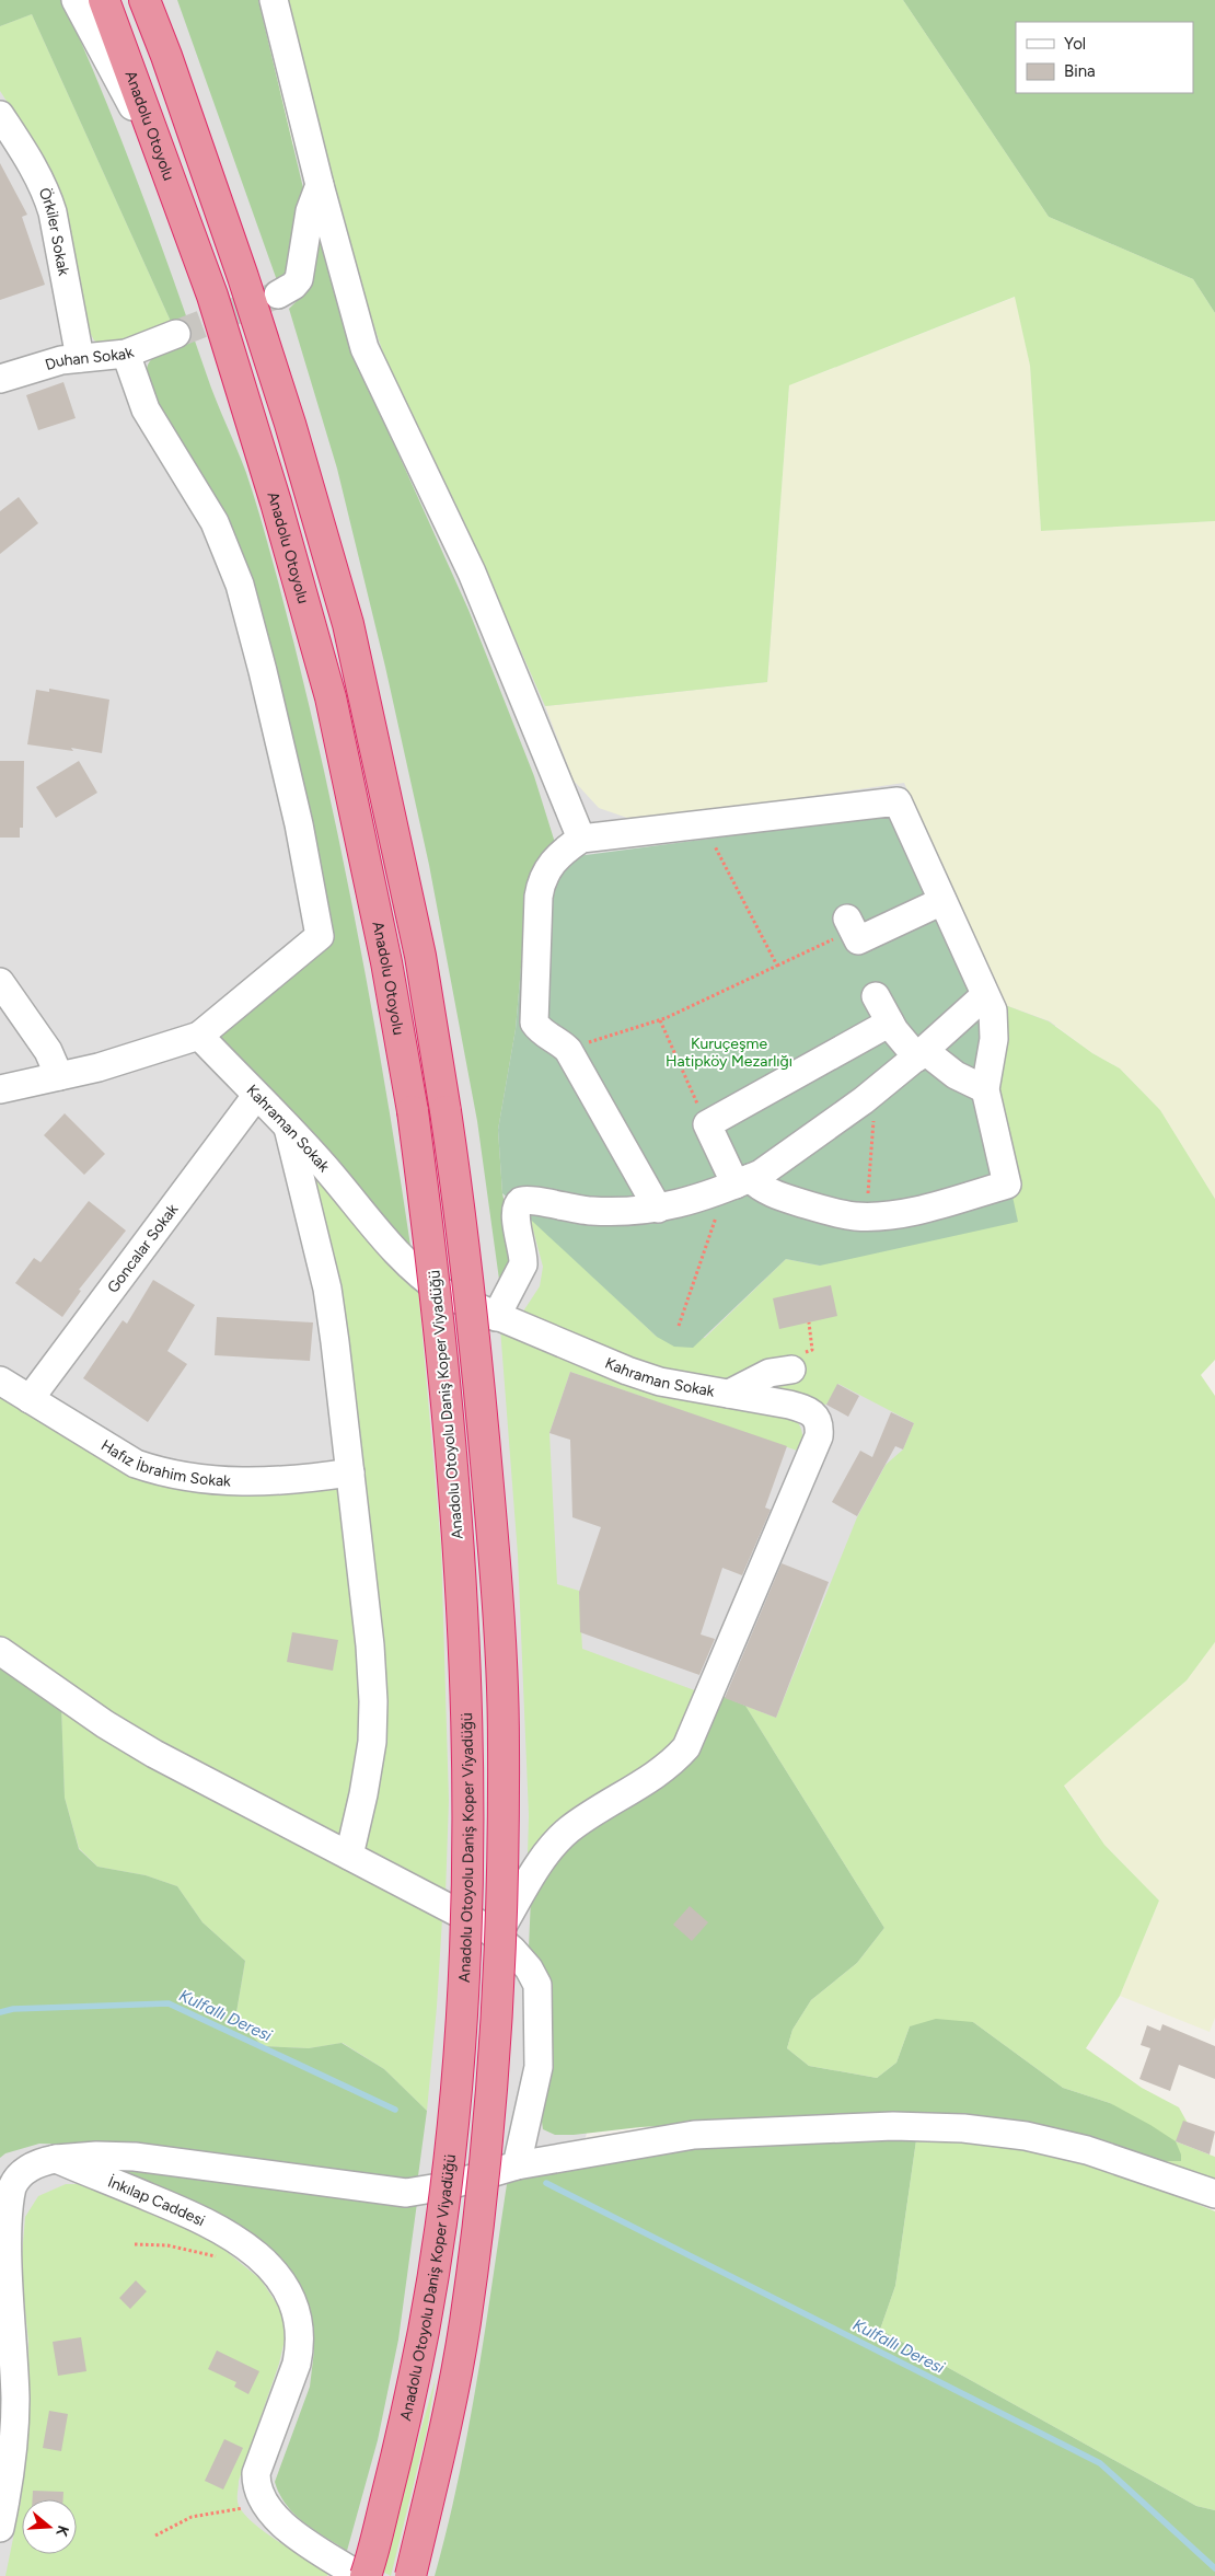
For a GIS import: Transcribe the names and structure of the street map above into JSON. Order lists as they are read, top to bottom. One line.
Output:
{"streets":{"highway":["Anadolu Otoyolu","Anadolu Otoyolu Daniş Koper Viyadüğü"],"street":["Örkiler Sokak","Duhan Sokak","Kahraman Sokak","Goncalar Sokak","Hafız İbrahim Sokak","İnkılap Caddesi"]},"crossings":[["Anadolu Otoyolu","Anadolu Otoyolu Daniş Koper Viyadüğü"],["Örkiler Sokak","Duhan Sokak"],["Kahraman Sokak","Goncalar Sokak"],["Goncalar Sokak","Hafız İbrahim Sokak"]],"water":["Kulfallı Deresi"],"parks":["Kuruçeşme Hatipköy Mezarlığı"],"legend":["Yol","Bina"],"north":"right"}
